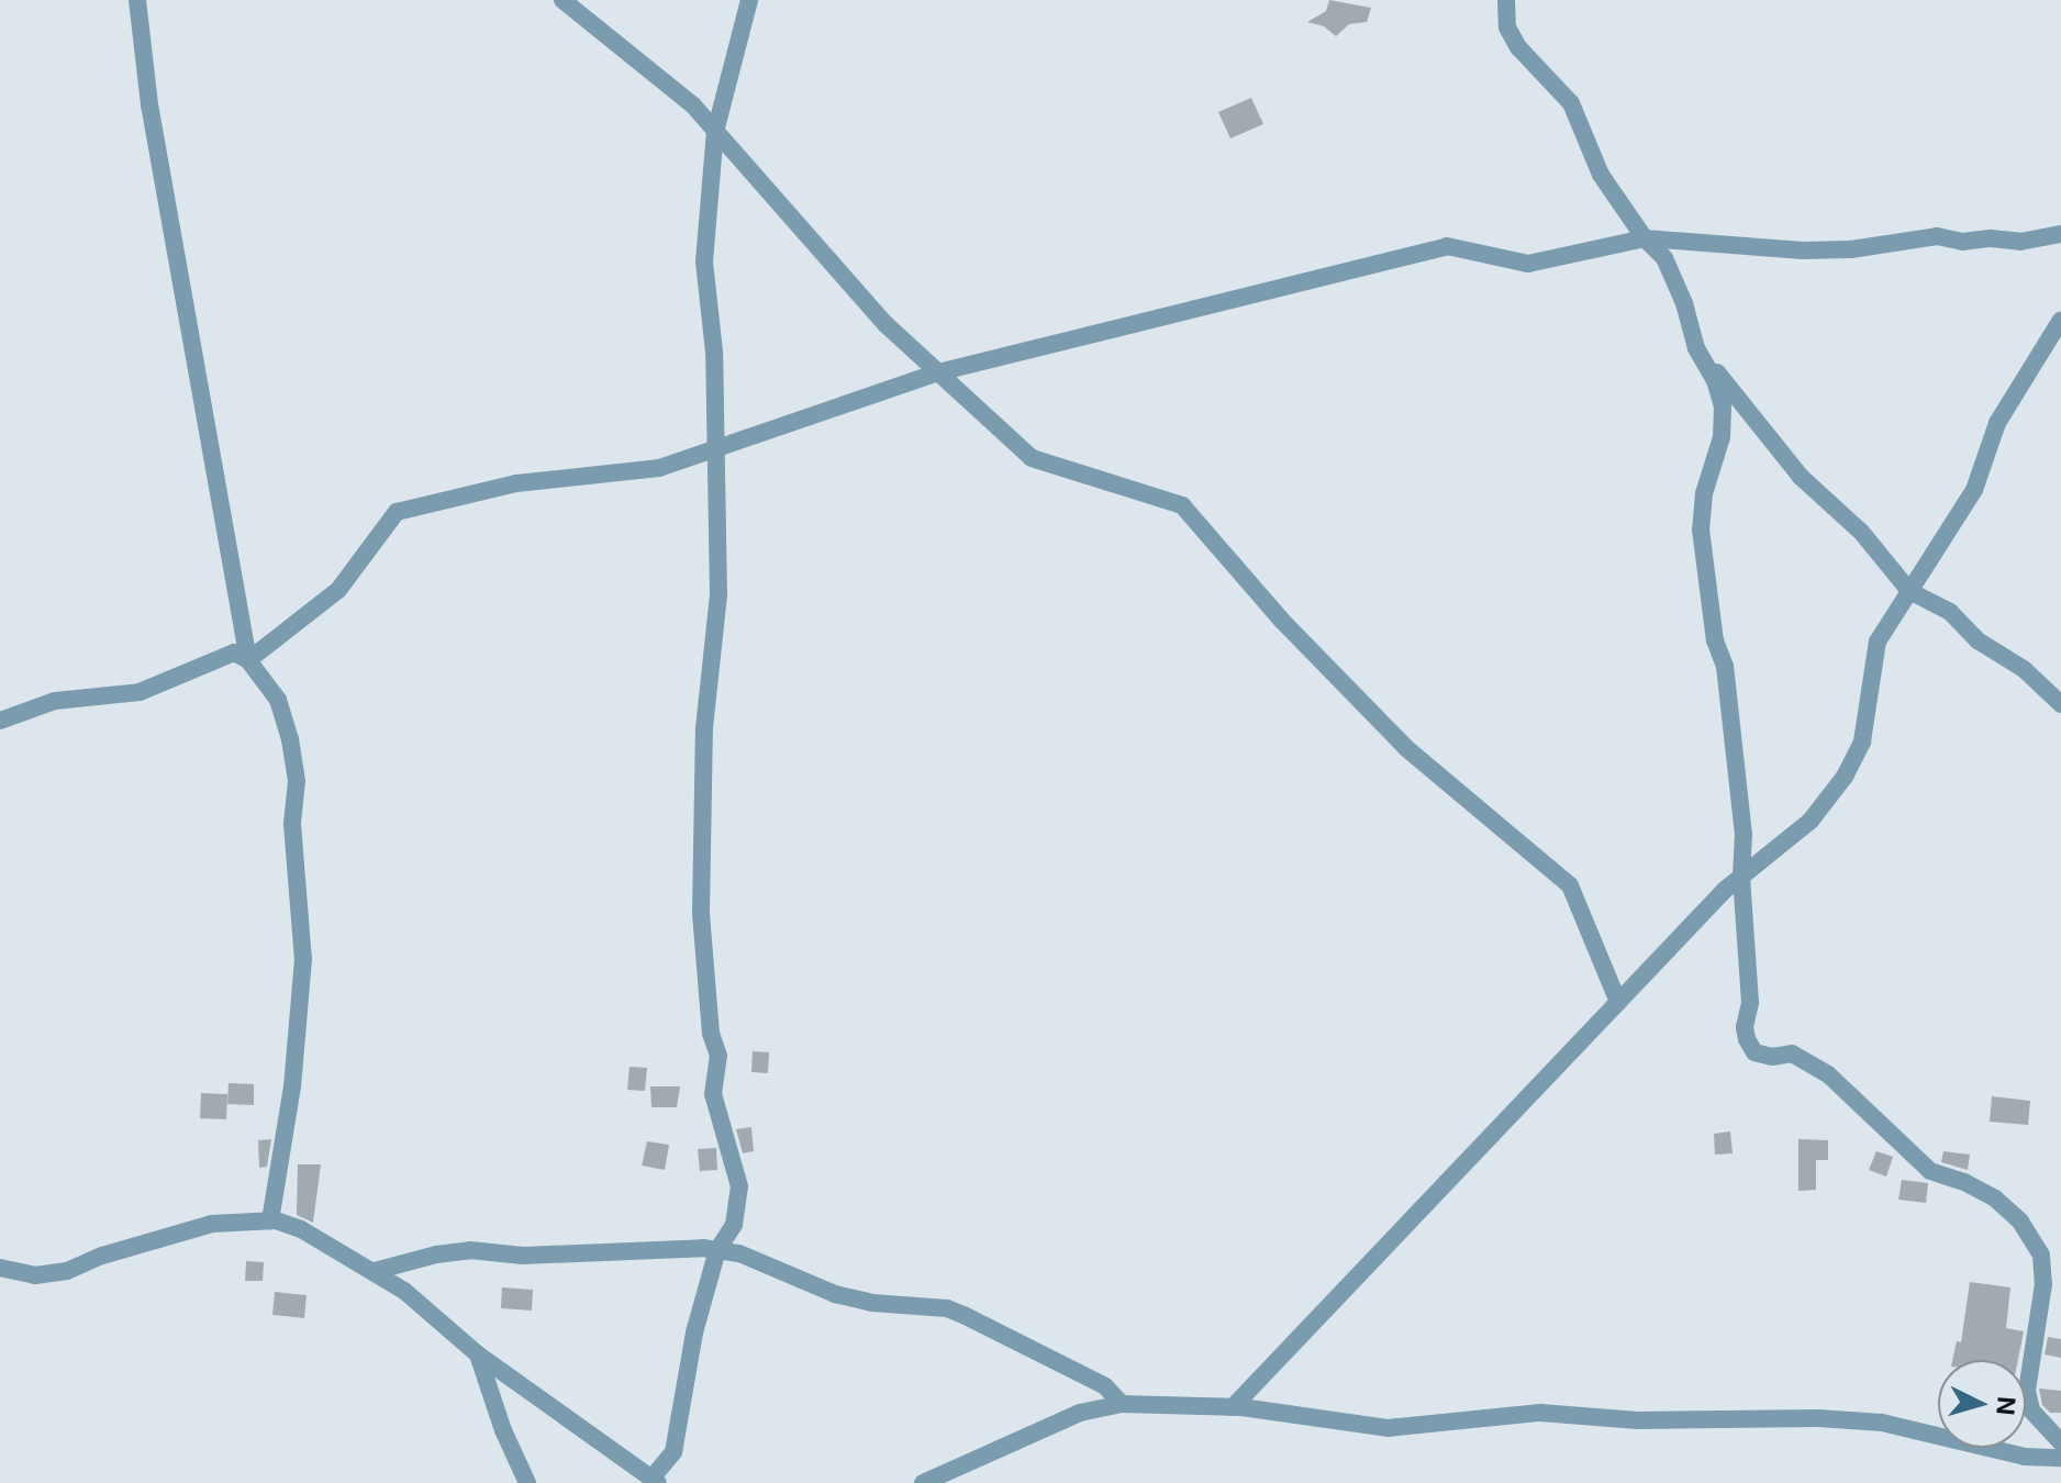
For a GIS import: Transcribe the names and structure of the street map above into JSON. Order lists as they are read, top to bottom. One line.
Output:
{"north":"right"}
